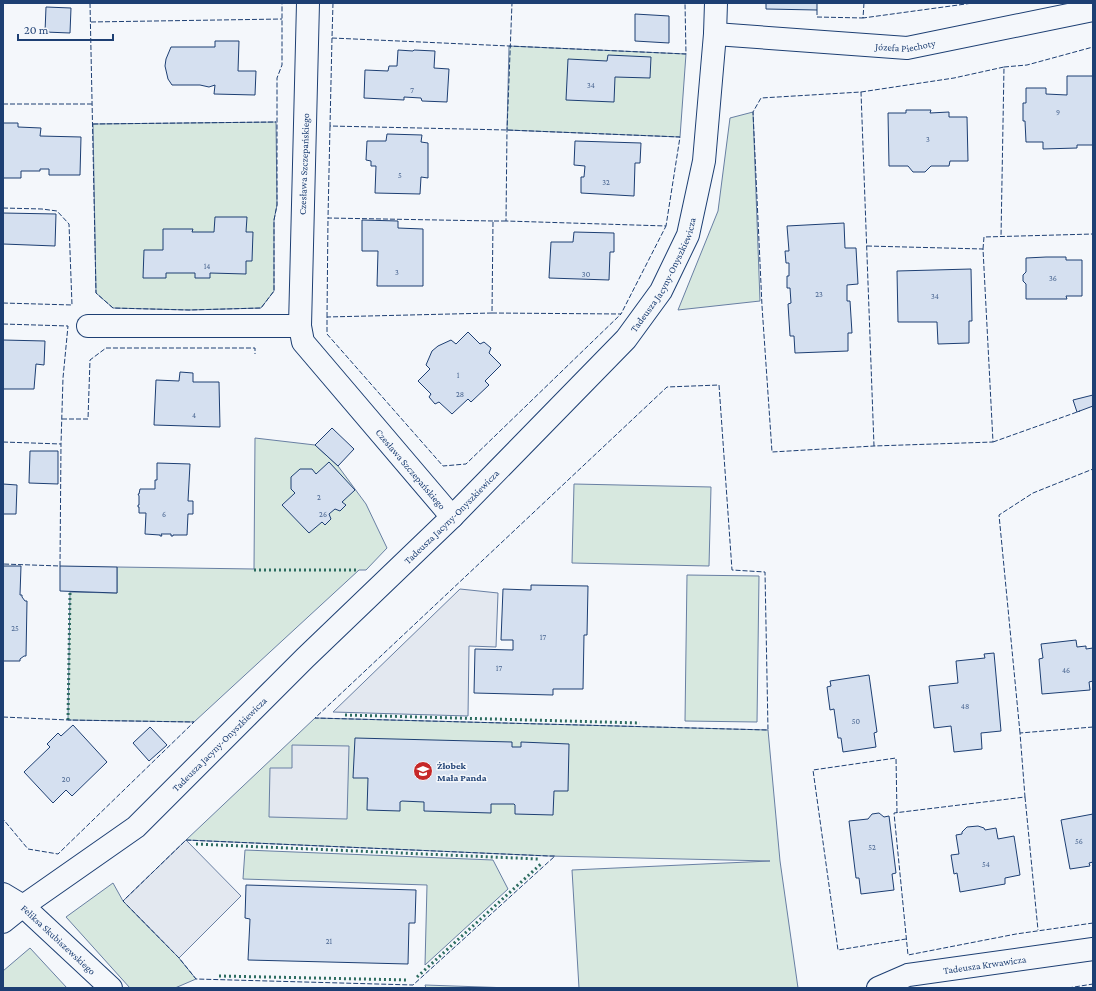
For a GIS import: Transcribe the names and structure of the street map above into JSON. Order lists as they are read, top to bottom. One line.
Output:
{"streets":{"street":["Józefa Piechoty","Czesława Szczepańskiego","Tadeusza Jacyny-Onyszkiewicza","Feliksa Skubiszewskiego","Tadeusza Krwawicza"]},"crossings":[["Józefa Piechoty","Tadeusza Jacyny-Onyszkiewicza"],["Czesława Szczepańskiego","Tadeusza Jacyny-Onyszkiewicza"],["Tadeusza Jacyny-Onyszkiewicza","Feliksa Skubiszewskiego"]],"places":{"school or university":["Żłobek Mała Panda"]},"house_numbers":["34","7","9","3","5","32","14","3","30","36","23","34","1","28","4","2","6","26","25","17","17","46","48","50","20","56","52","54","21"],"scale_bar":"20 m"}
